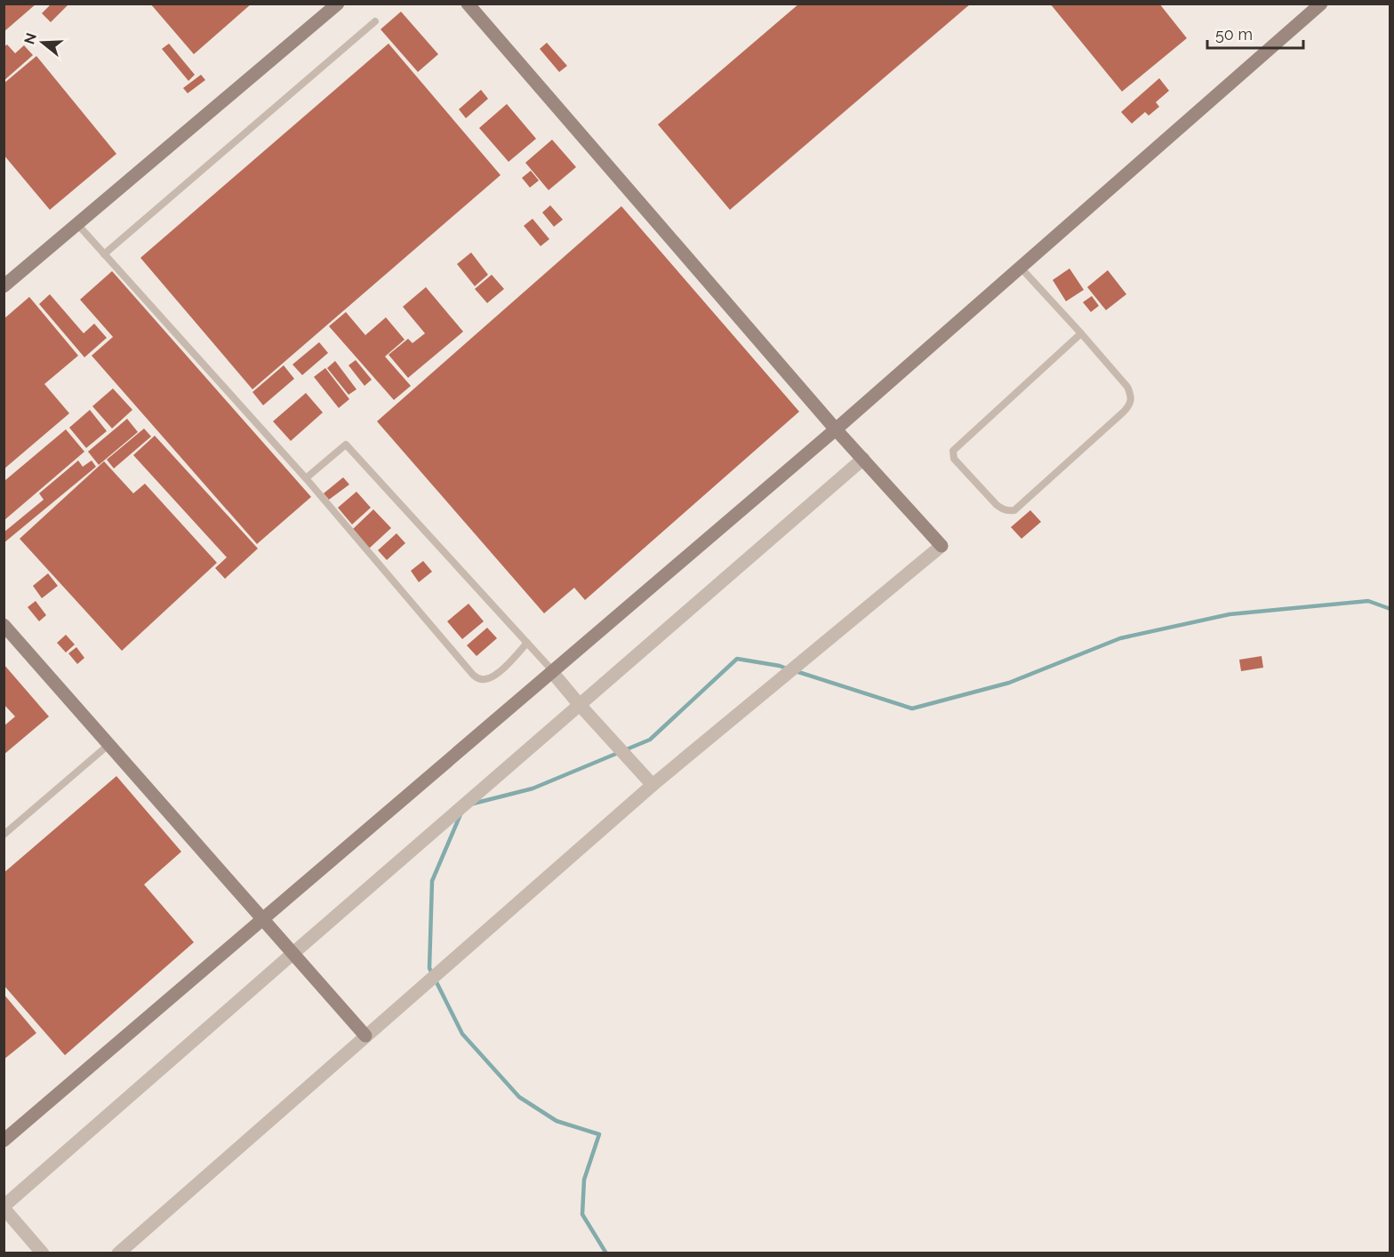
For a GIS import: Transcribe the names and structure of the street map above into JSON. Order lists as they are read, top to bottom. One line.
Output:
{"scale_bar":"50 m","north":"left"}
